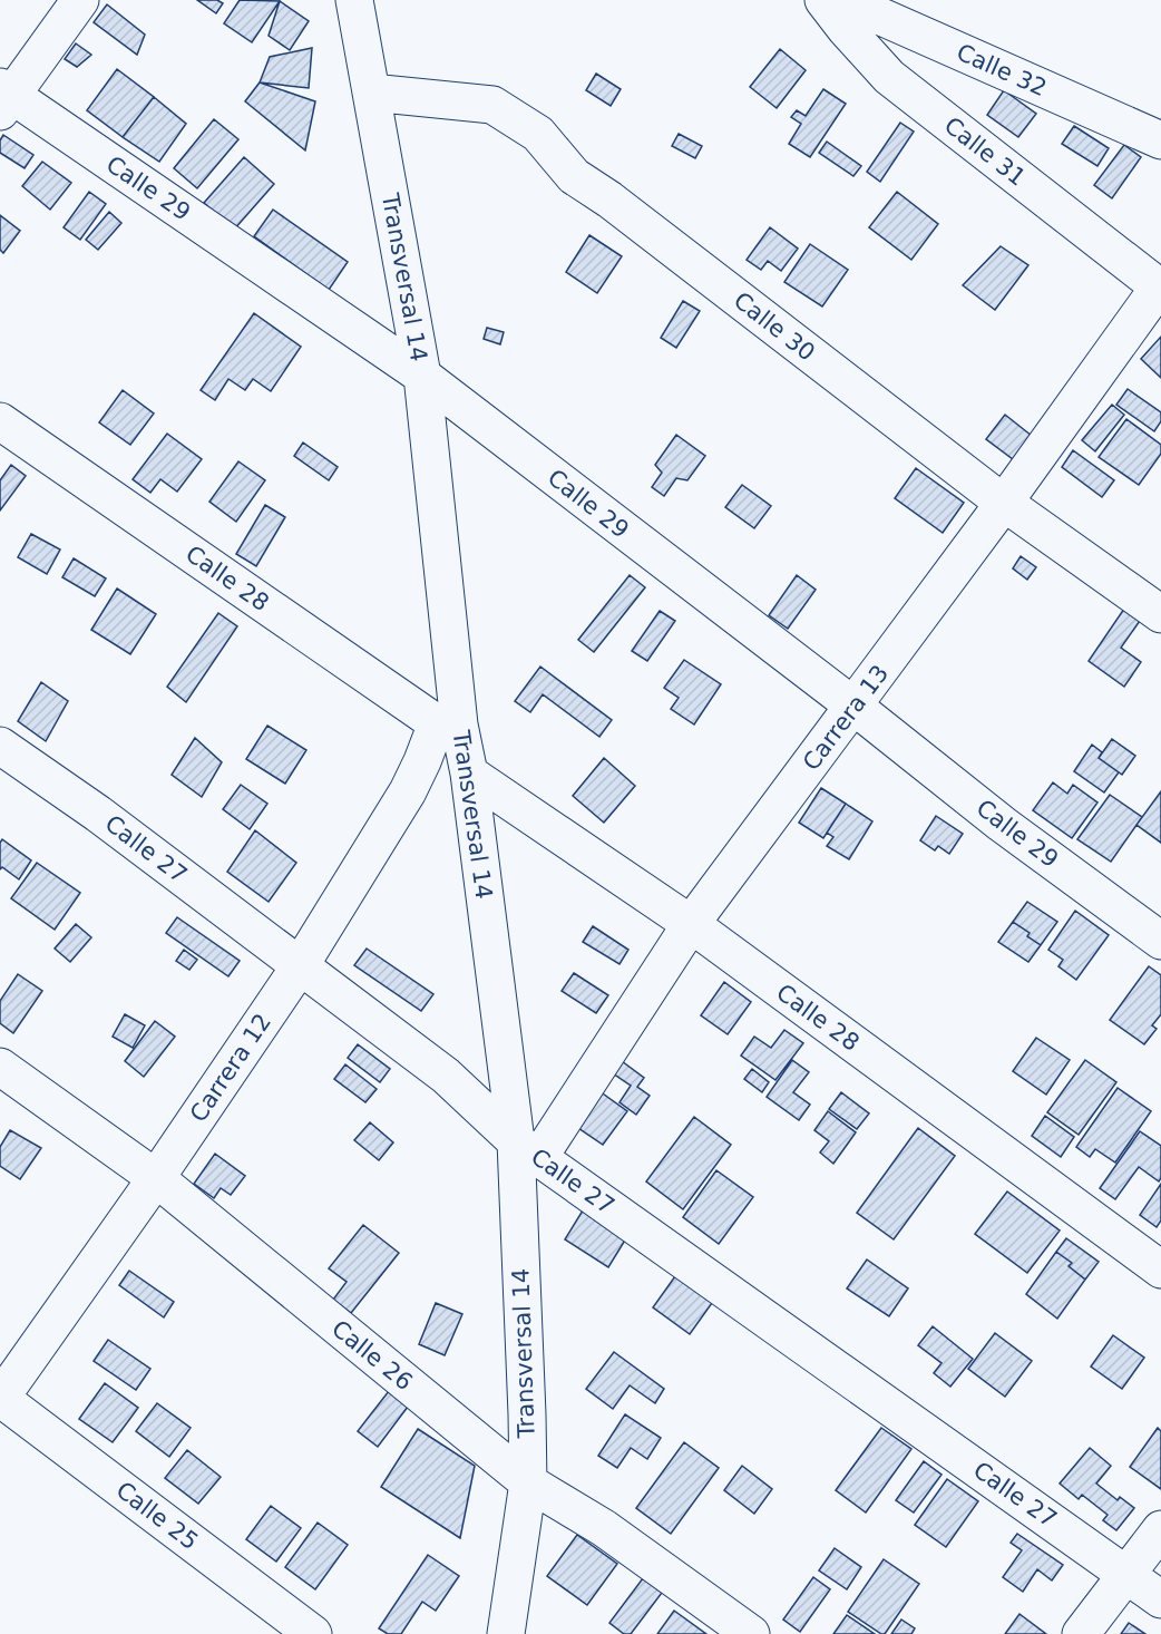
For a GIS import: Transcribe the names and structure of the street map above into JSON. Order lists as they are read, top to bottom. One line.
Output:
{"streets":{"street":["Calle 32","Calle 31","Calle 29","Transversal 14","Calle 30","Calle 28","Carrera 13","Calle 27","Carrera 12","Calle 26","Calle 25"]},"crossings":[["Calle 31","Carrera 13"],["Calle 29","Transversal 14"],["Calle 29","Carrera 13"],["Transversal 14","Calle 30"],["Transversal 14","Calle 28"],["Transversal 14","Carrera 13"],["Transversal 14","Calle 27"],["Transversal 14","Carrera 12"],["Transversal 14","Calle 26"],["Calle 30","Carrera 13"],["Calle 28","Carrera 13"],["Calle 28","Carrera 12"],["Carrera 13","Calle 27"],["Calle 27","Carrera 12"],["Carrera 12","Calle 26"],["Carrera 12","Calle 25"]]}
